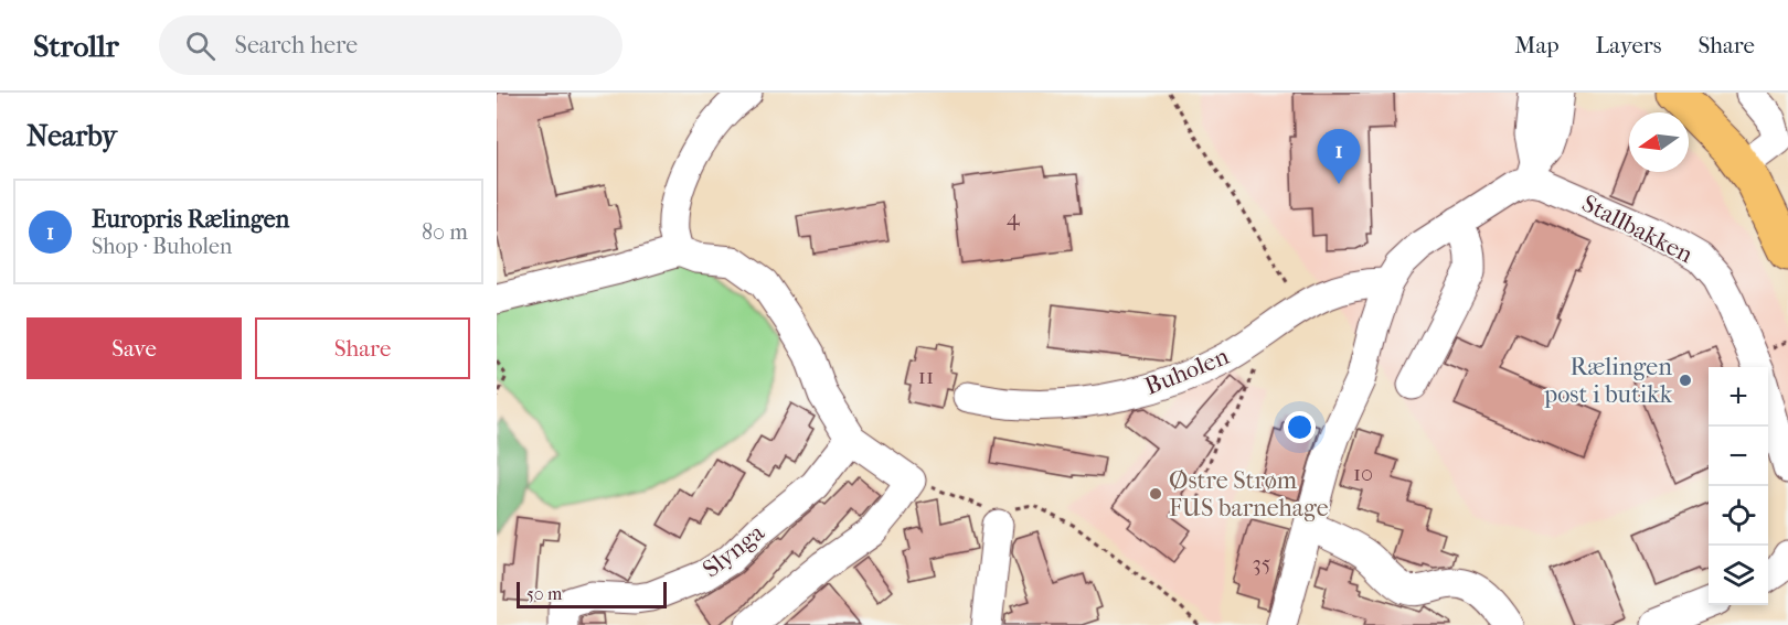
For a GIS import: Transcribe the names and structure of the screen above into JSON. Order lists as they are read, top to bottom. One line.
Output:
{"streets":{"street":["Stallbakken","Buholen","Slynga"]},"places":["Rælingen post i butikk","Østre Strøm FUS barnehage"],"house_numbers":["4","11","10","35"],"scale_bar":"50 m","north":"left","page":{"header":"Strollr","search":"Search here","nav":["Map","Layers","Share"],"heading":"Nearby","pins":"1","list":[{"mark":"1","name":"Europris Rælingen","note":"Shop · Buholen","value":"80 m"}],"buttons":["Save","Share"],"map_buttons":["+","−"],"scale":"50 m"}}
